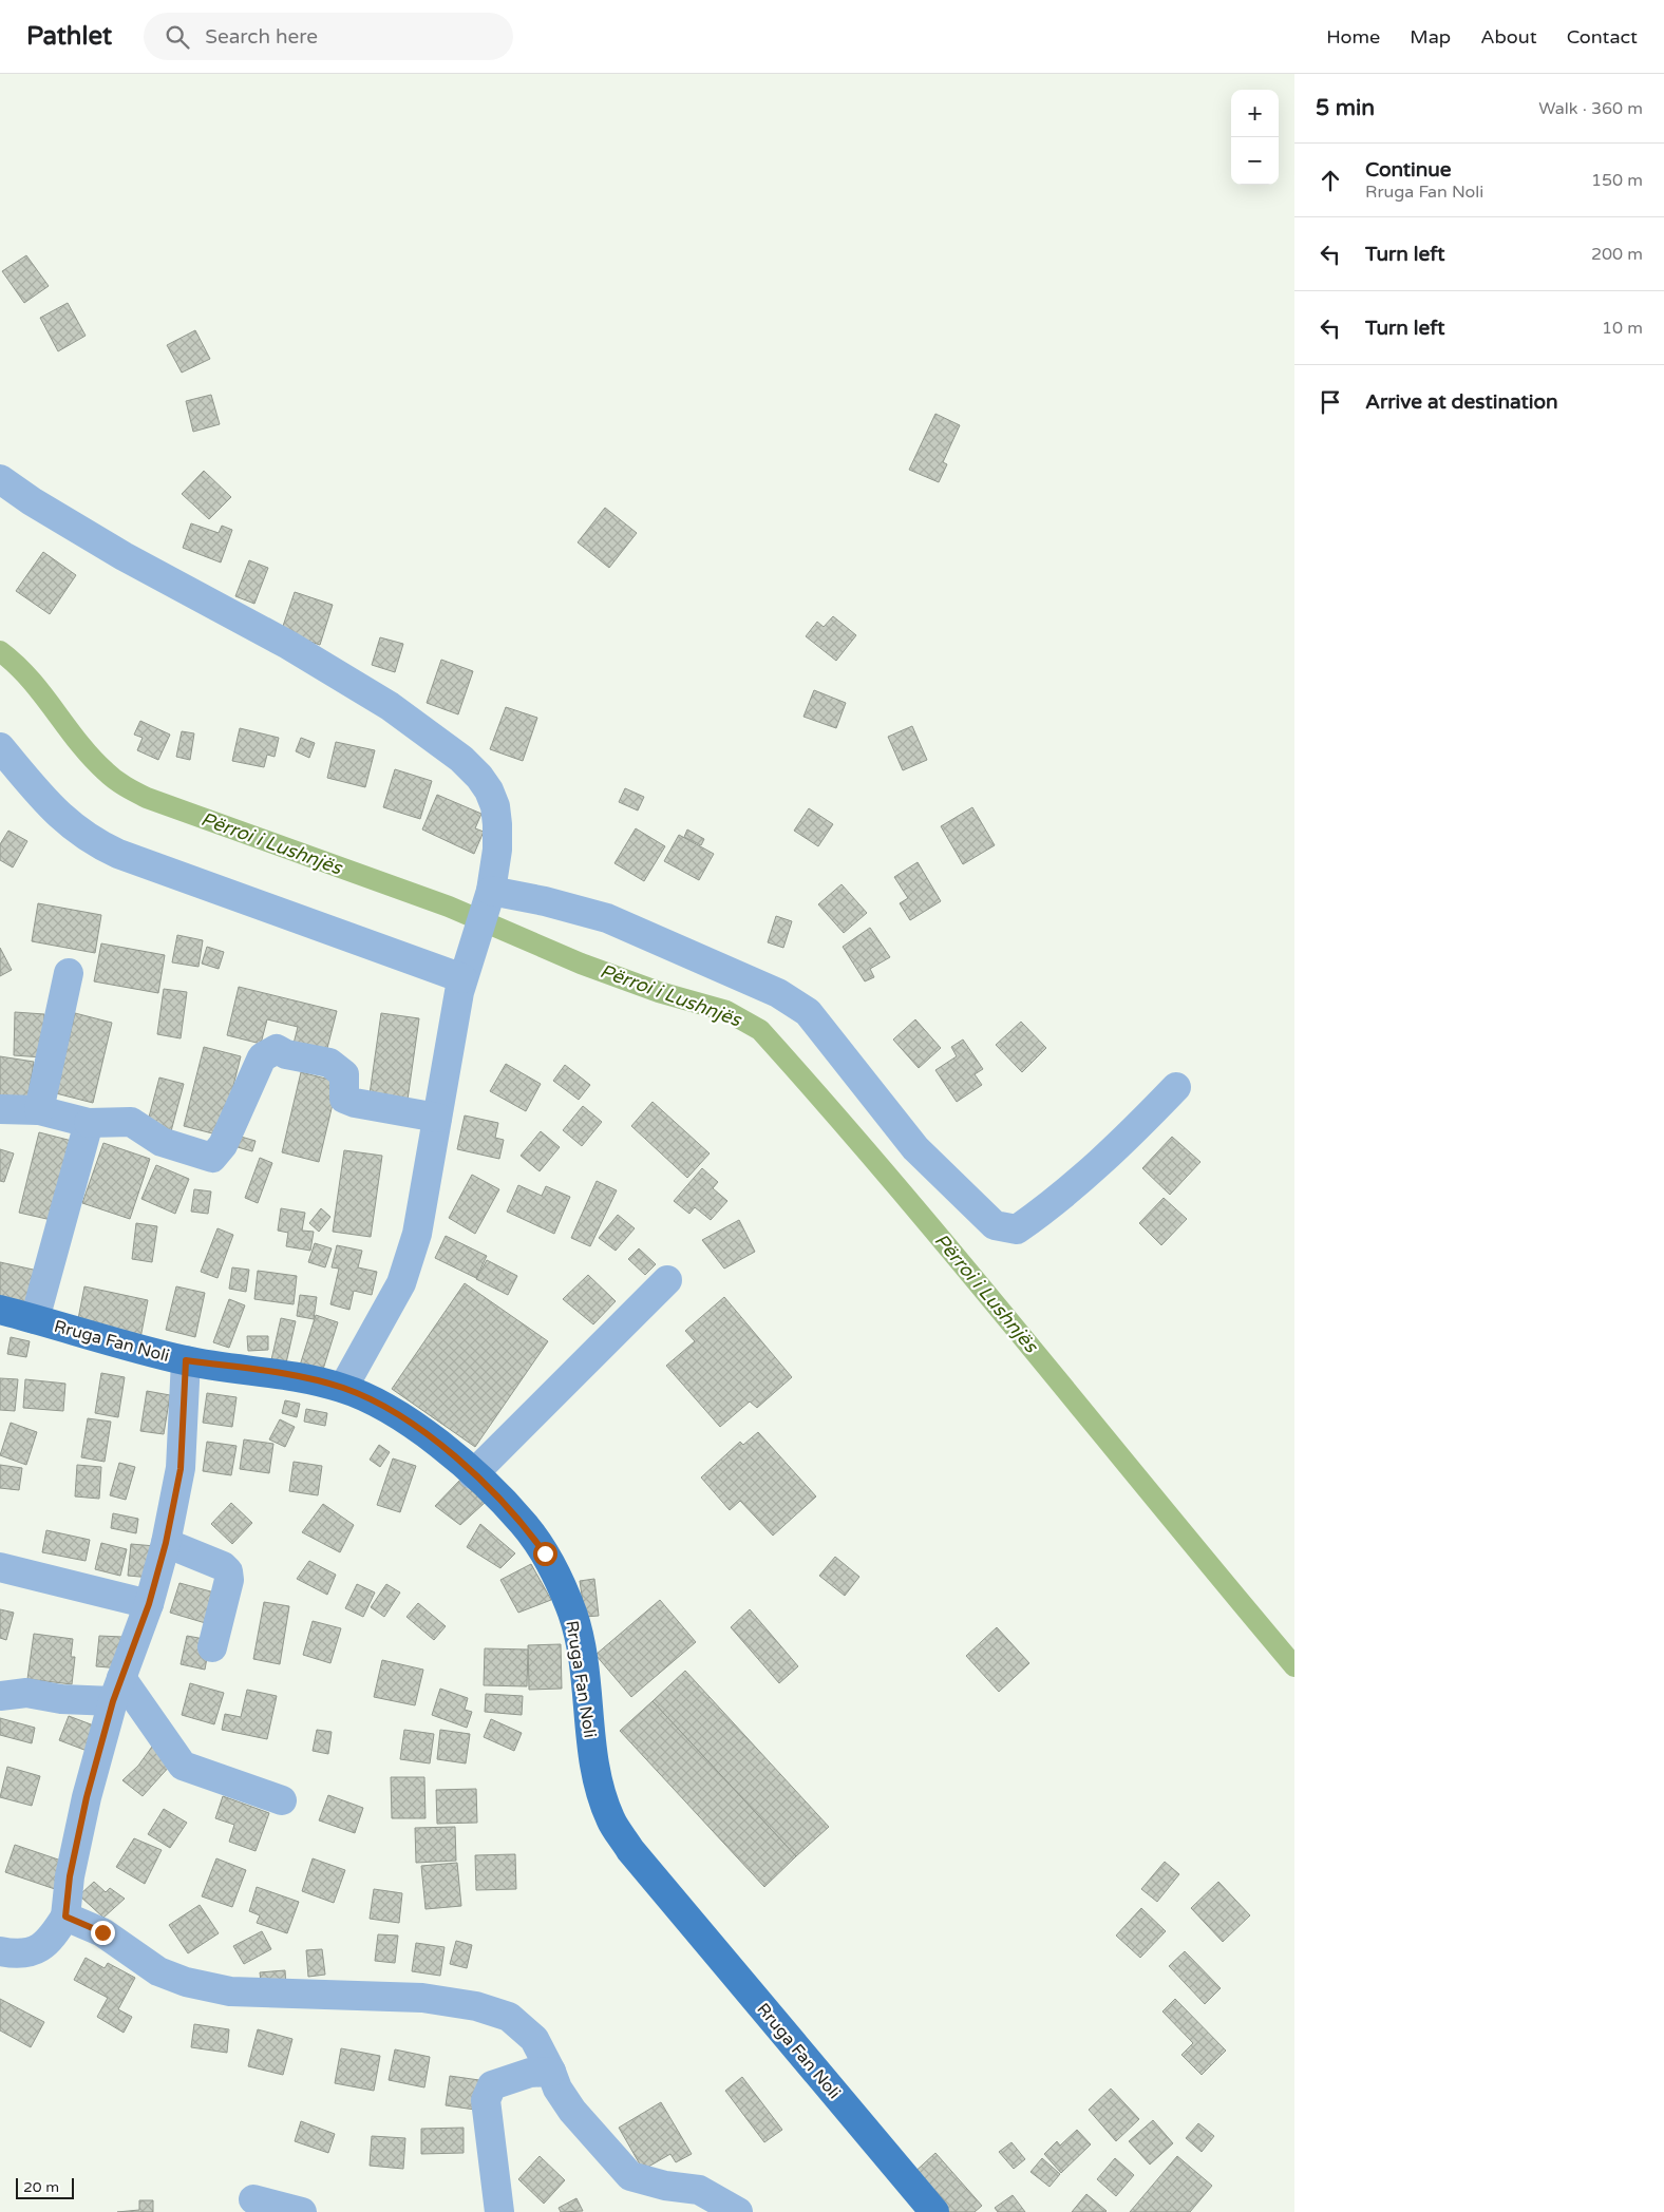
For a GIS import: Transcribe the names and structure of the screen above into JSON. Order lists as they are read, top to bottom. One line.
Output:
{"streets":{"main road":["Rruga Fan Noli"]},"water":["Përroi i Lushnjës"],"scale_bar":"20 m","page":{"header":"Pathlet","search":"Search here","nav":["Home","Map","About","Contact"],"heading":["5 min","Walk · 360 m"],"map_buttons":["+","−"],"list":[["Continue","Rruga Fan Noli","150 m"],["Turn left","200 m"],["Turn left","10 m"],"Arrive at destination"],"scale":"20 m"}}
